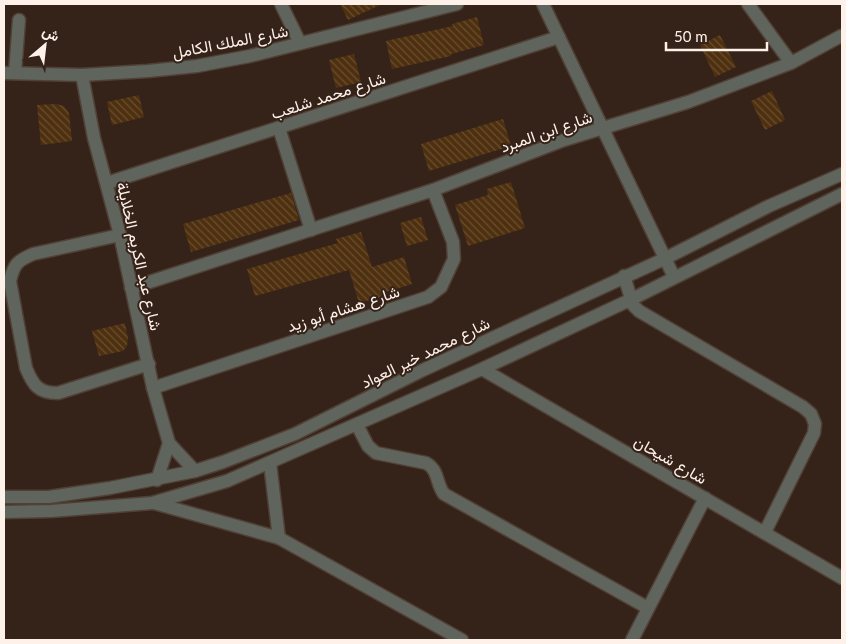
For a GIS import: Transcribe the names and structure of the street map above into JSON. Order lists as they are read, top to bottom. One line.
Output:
{"streets":{"street":["شارع الملك الكامل","شارع محمد شلعب","شارع ابن المبرد","شارع عبد الكريم الخلايلة","شارع هشام أبو زيد","شارع محمد خير العواد","شارع شيحان"]},"crossings":[["شارع الملك الكامل","شارع عبد الكريم الخلايلة"],["شارع محمد شلعب","شارع عبد الكريم الخلايلة"],["شارع ابن المبرد","شارع عبد الكريم الخلايلة"],["شارع ابن المبرد","شارع هشام أبو زيد"],["شارع عبد الكريم الخلايلة","شارع هشام أبو زيد"],["شارع عبد الكريم الخلايلة","شارع محمد خير العواد"]],"scale_bar":"50 m","north":"top right"}
